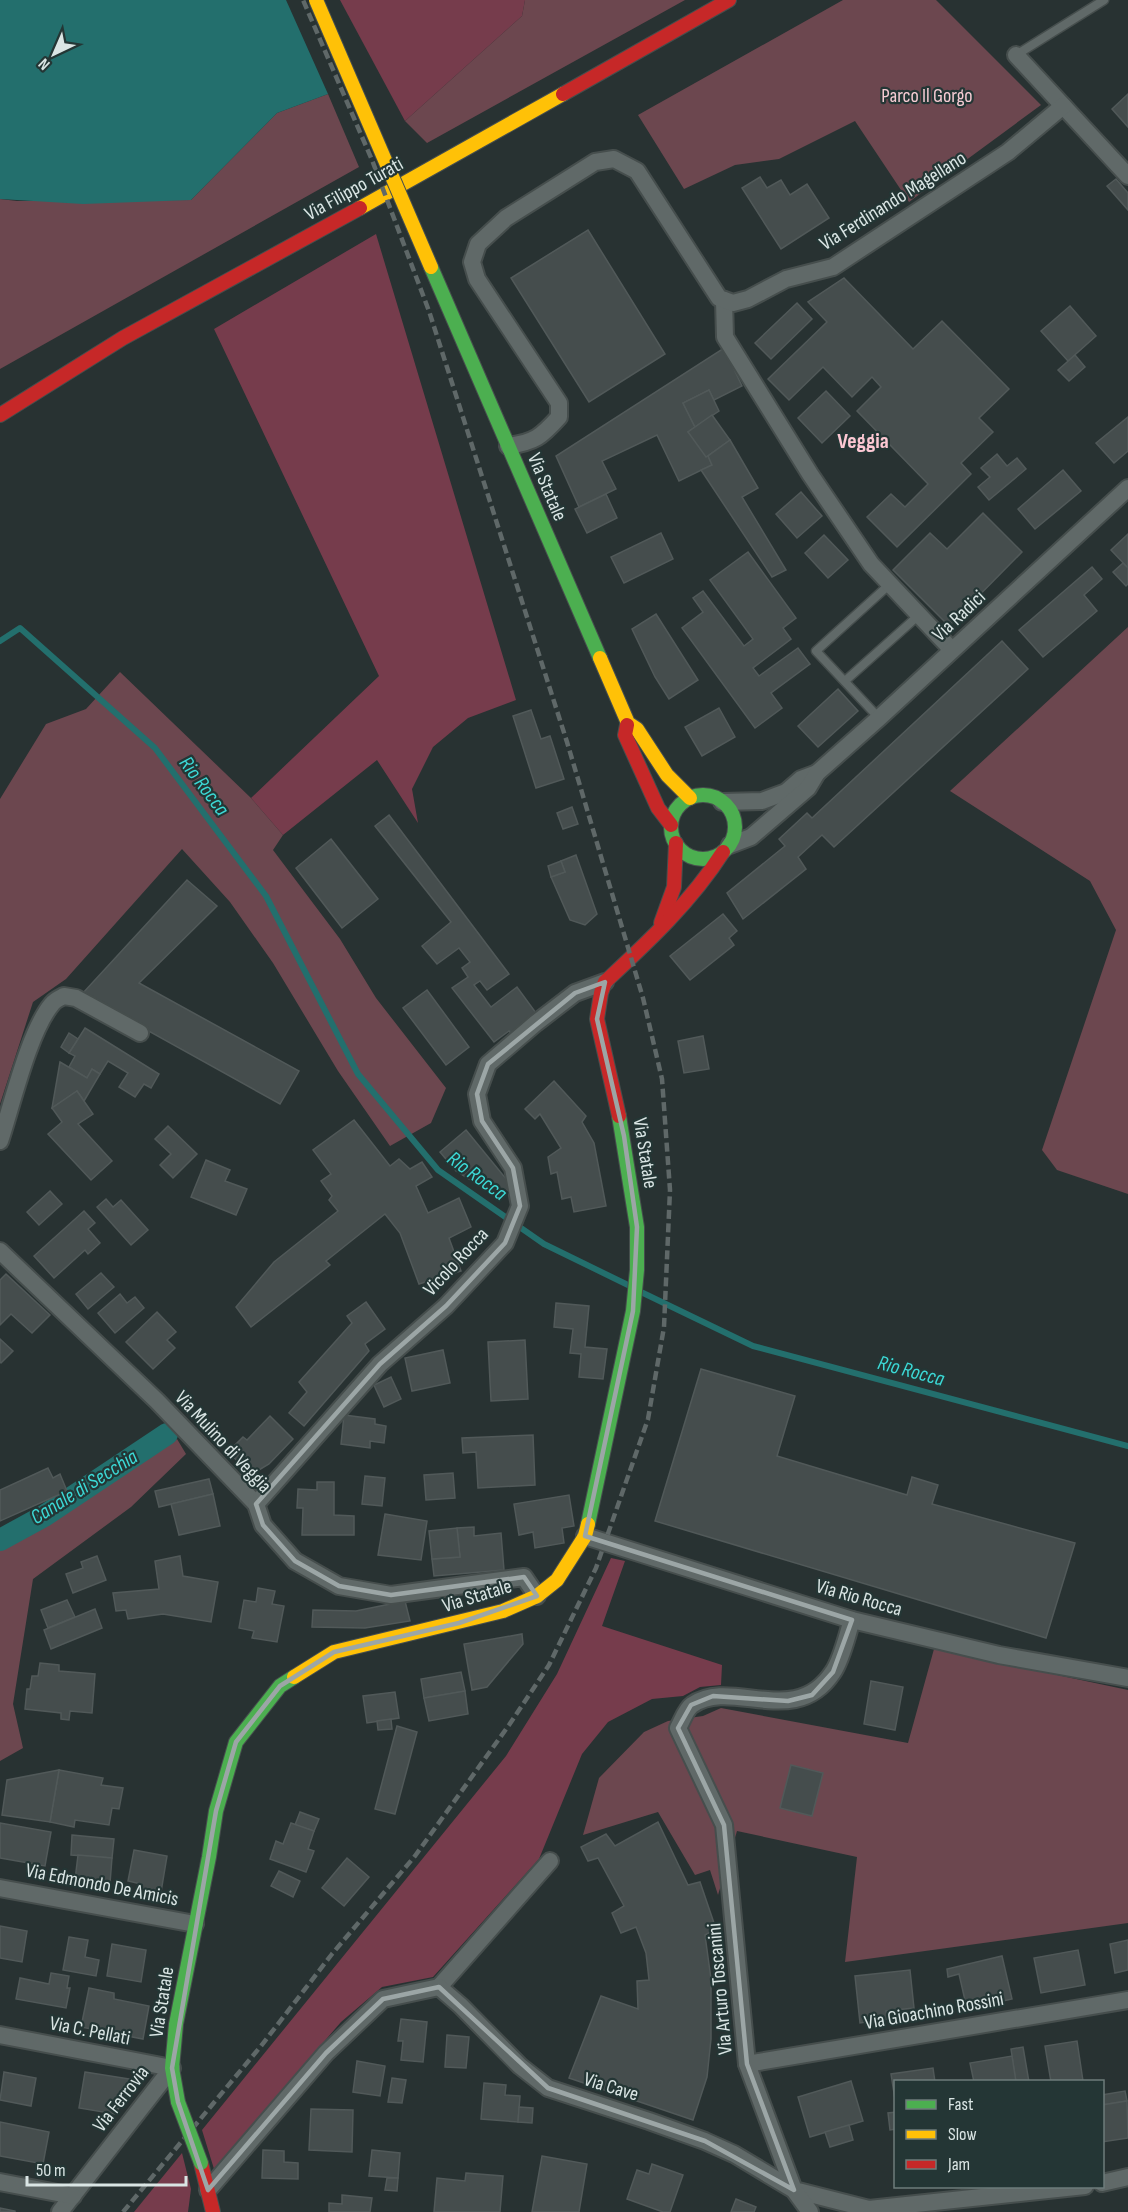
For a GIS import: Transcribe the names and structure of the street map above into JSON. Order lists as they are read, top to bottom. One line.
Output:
{"streets":{"street":["Via Filippo Turati","Via Ferdinando Magellano","Via Statale","Via Radici","Vicolo Rocca","Via Mulino di Veggia","Via Rio Rocca","Via Edmondo De Amicis","Via Arturo Toscanini","Via Gioachino Rossini","Via C. Pellati","Via Cave","Via Ferrovia"]},"crossings":[["Via Statale","Vicolo Rocca"],["Via Statale","Via Mulino di Veggia"],["Via Statale","Via Rio Rocca"],["Via Statale","Via Edmondo De Amicis"],["Via Statale","Via C. Pellati"],["Via Statale","Via Ferrovia"],["Vicolo Rocca","Via Mulino di Veggia"],["Via Rio Rocca","Via Arturo Toscanini"],["Via Arturo Toscanini","Via Gioachino Rossini"],["Via Arturo Toscanini","Via Cave"],["Via C. Pellati","Via Ferrovia"]],"districts":["Veggia"],"water":["Rio Rocca","Canale di Secchia"],"parks":["Parco Il Gorgo"],"legend":["Fast","Slow","Jam"],"scale_bar":"50 m","north":"bottom left"}
